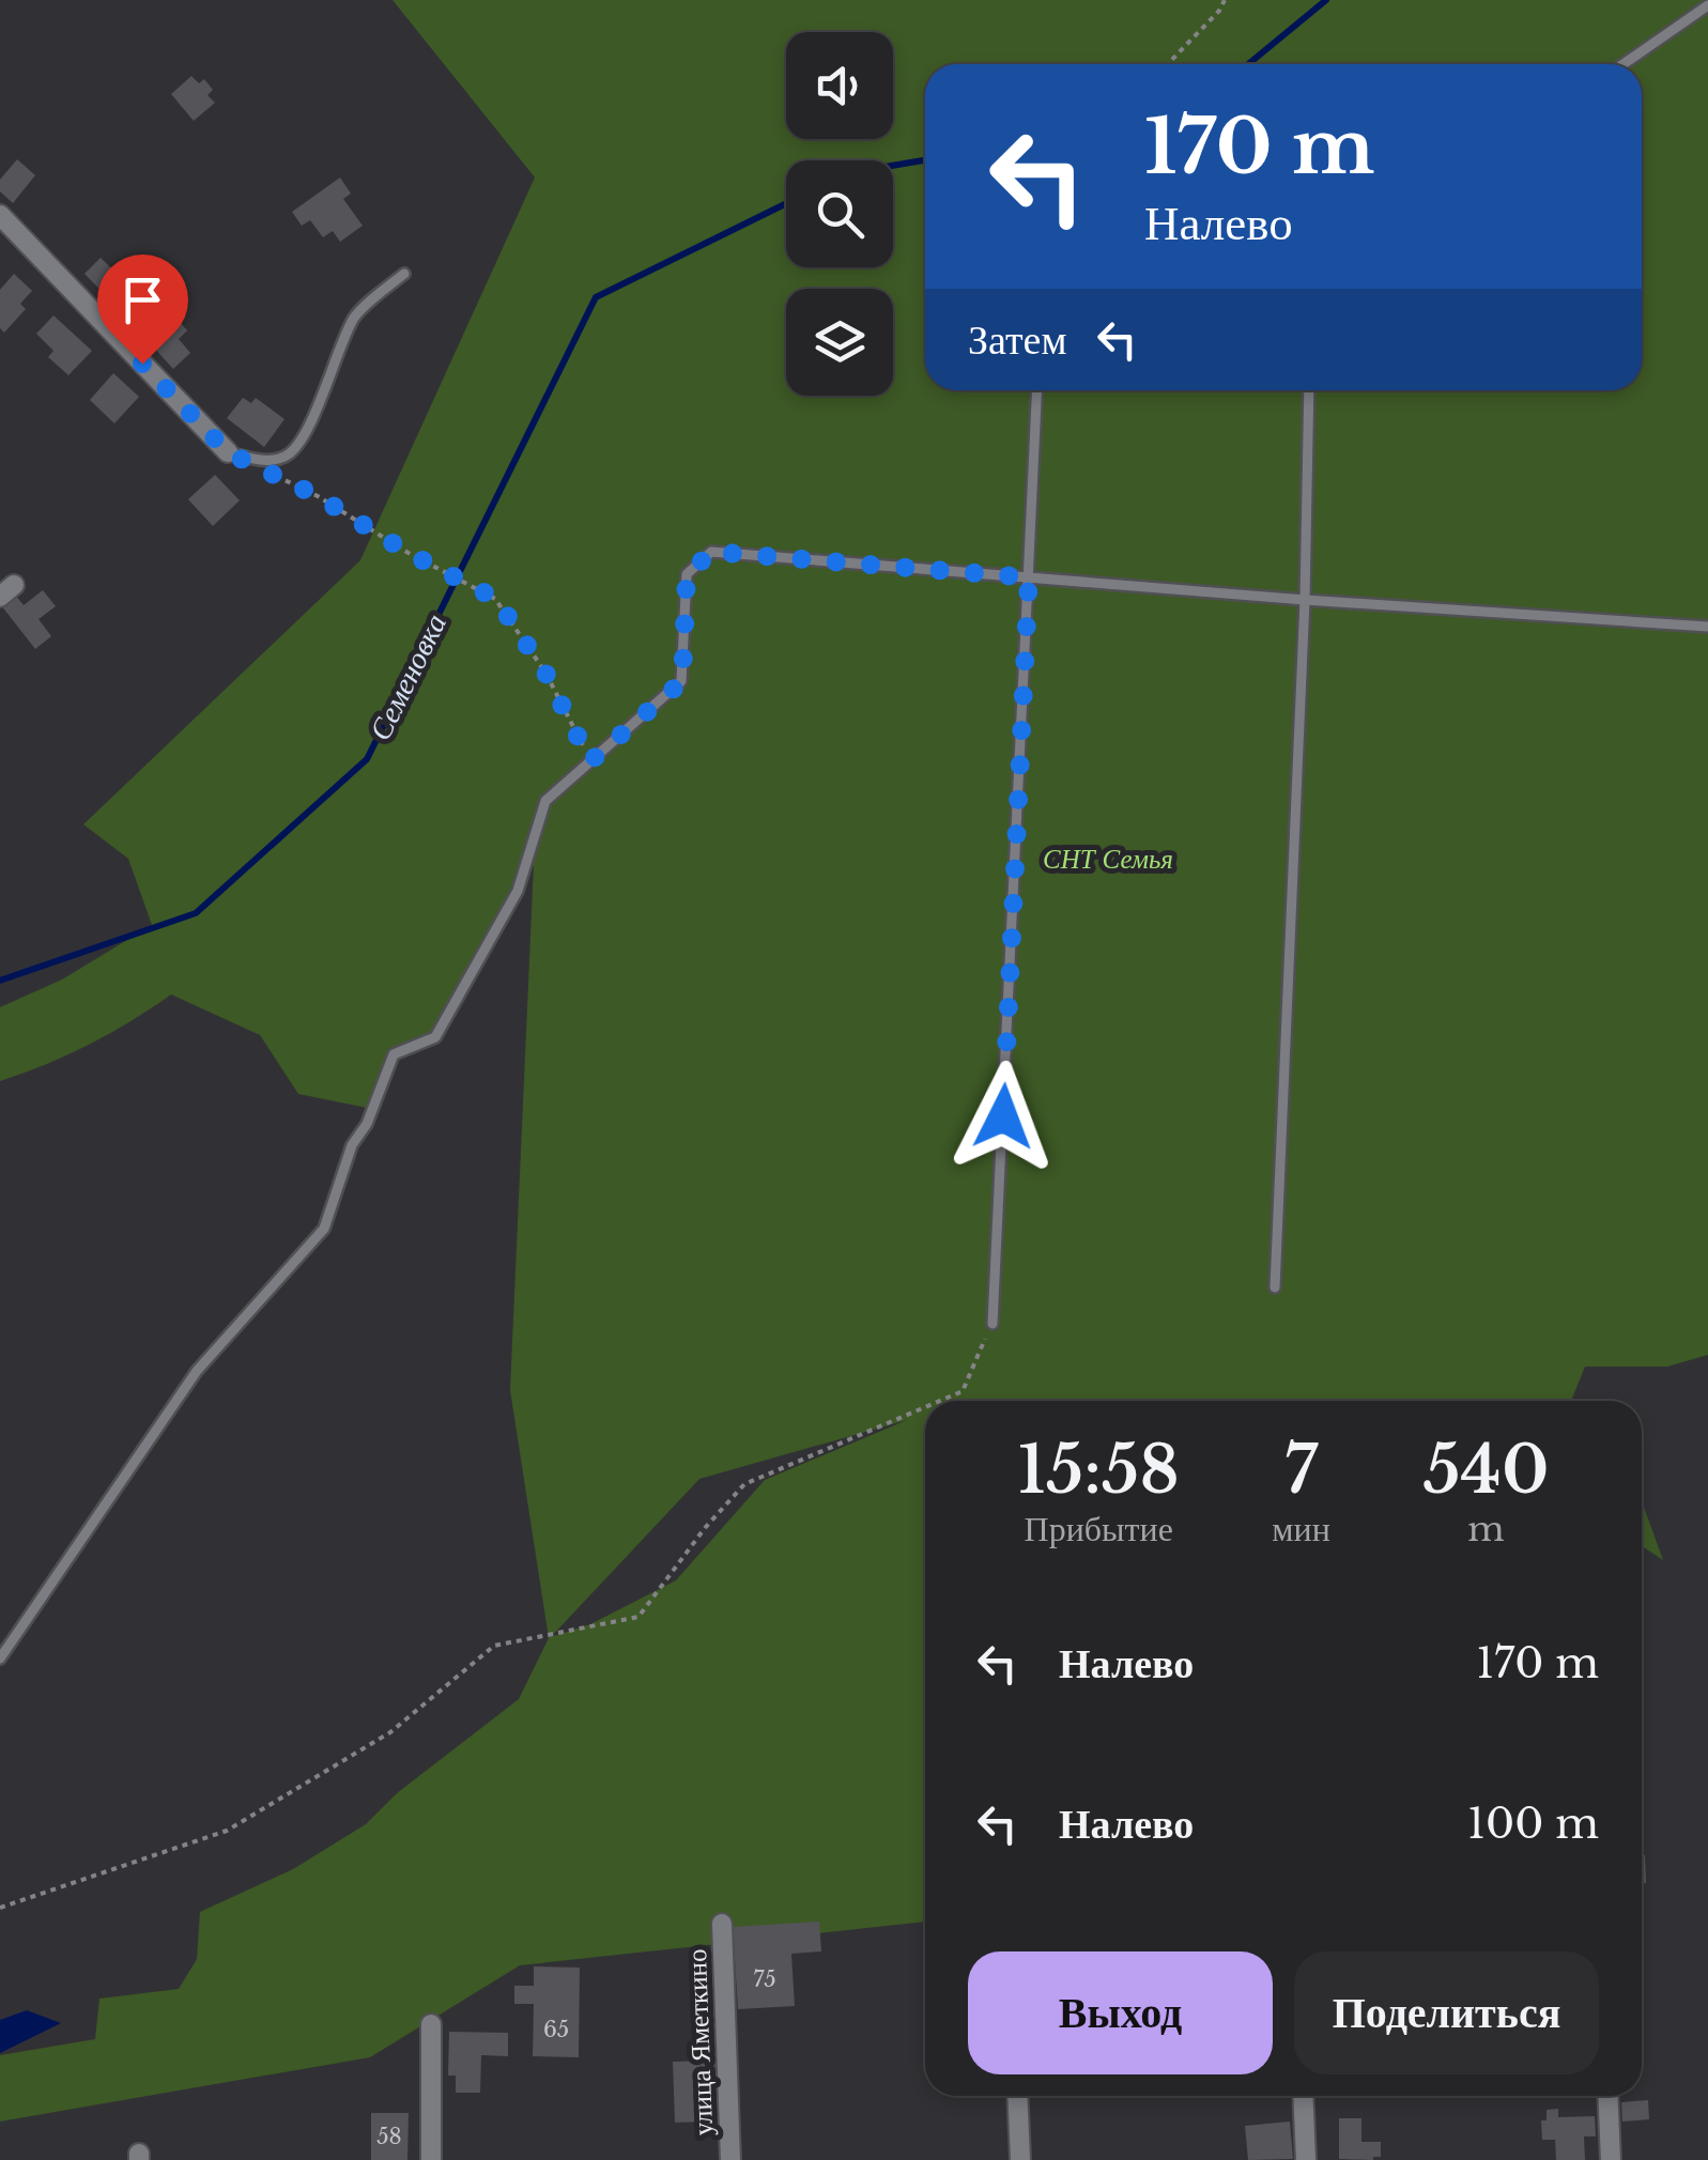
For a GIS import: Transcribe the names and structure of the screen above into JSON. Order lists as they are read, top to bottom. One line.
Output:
{"streets":{"street":["улица Яметкино"]},"water":["Семеновка"],"parks":["СНТ Семья"],"house_numbers":["75","65","58"],"page":{"turn":["170 m","Налево"],"then":"Затем","eta":["15:58","Прибытие","7","мин","540","m"],"list":[{"name":"Налево","value":"170 m"},{"name":"Налево","value":"100 m"}],"buttons":["Выход","Поделиться"]}}
